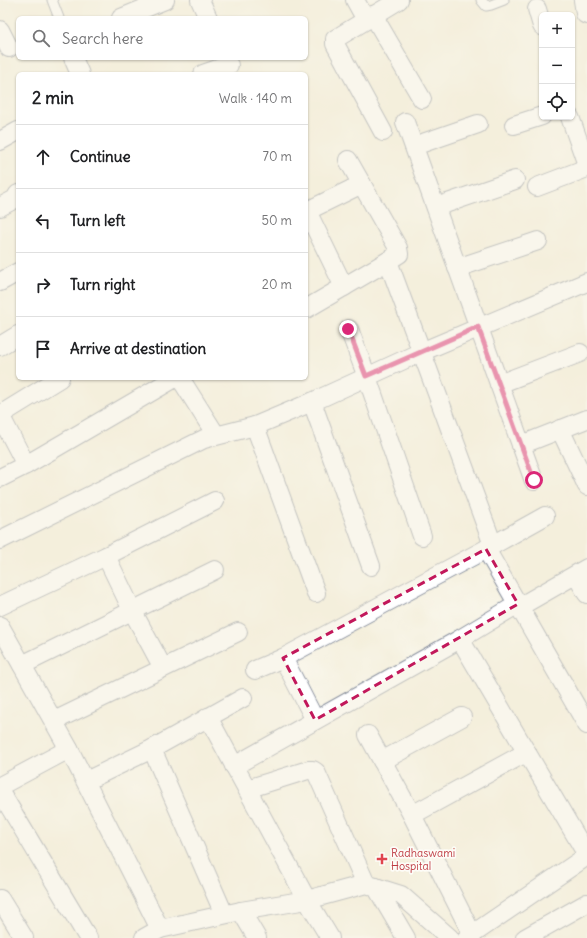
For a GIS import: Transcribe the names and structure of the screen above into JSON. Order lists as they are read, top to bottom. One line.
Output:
{"places":{"health":["Radhaswami Hospital"]},"page":{"map_buttons":["+","−"],"search":"Search here","heading":["2 min","Walk · 140 m"],"list":[["Continue","70 m"],["Turn left","50 m"],["Turn right","20 m"],"Arrive at destination"]}}
